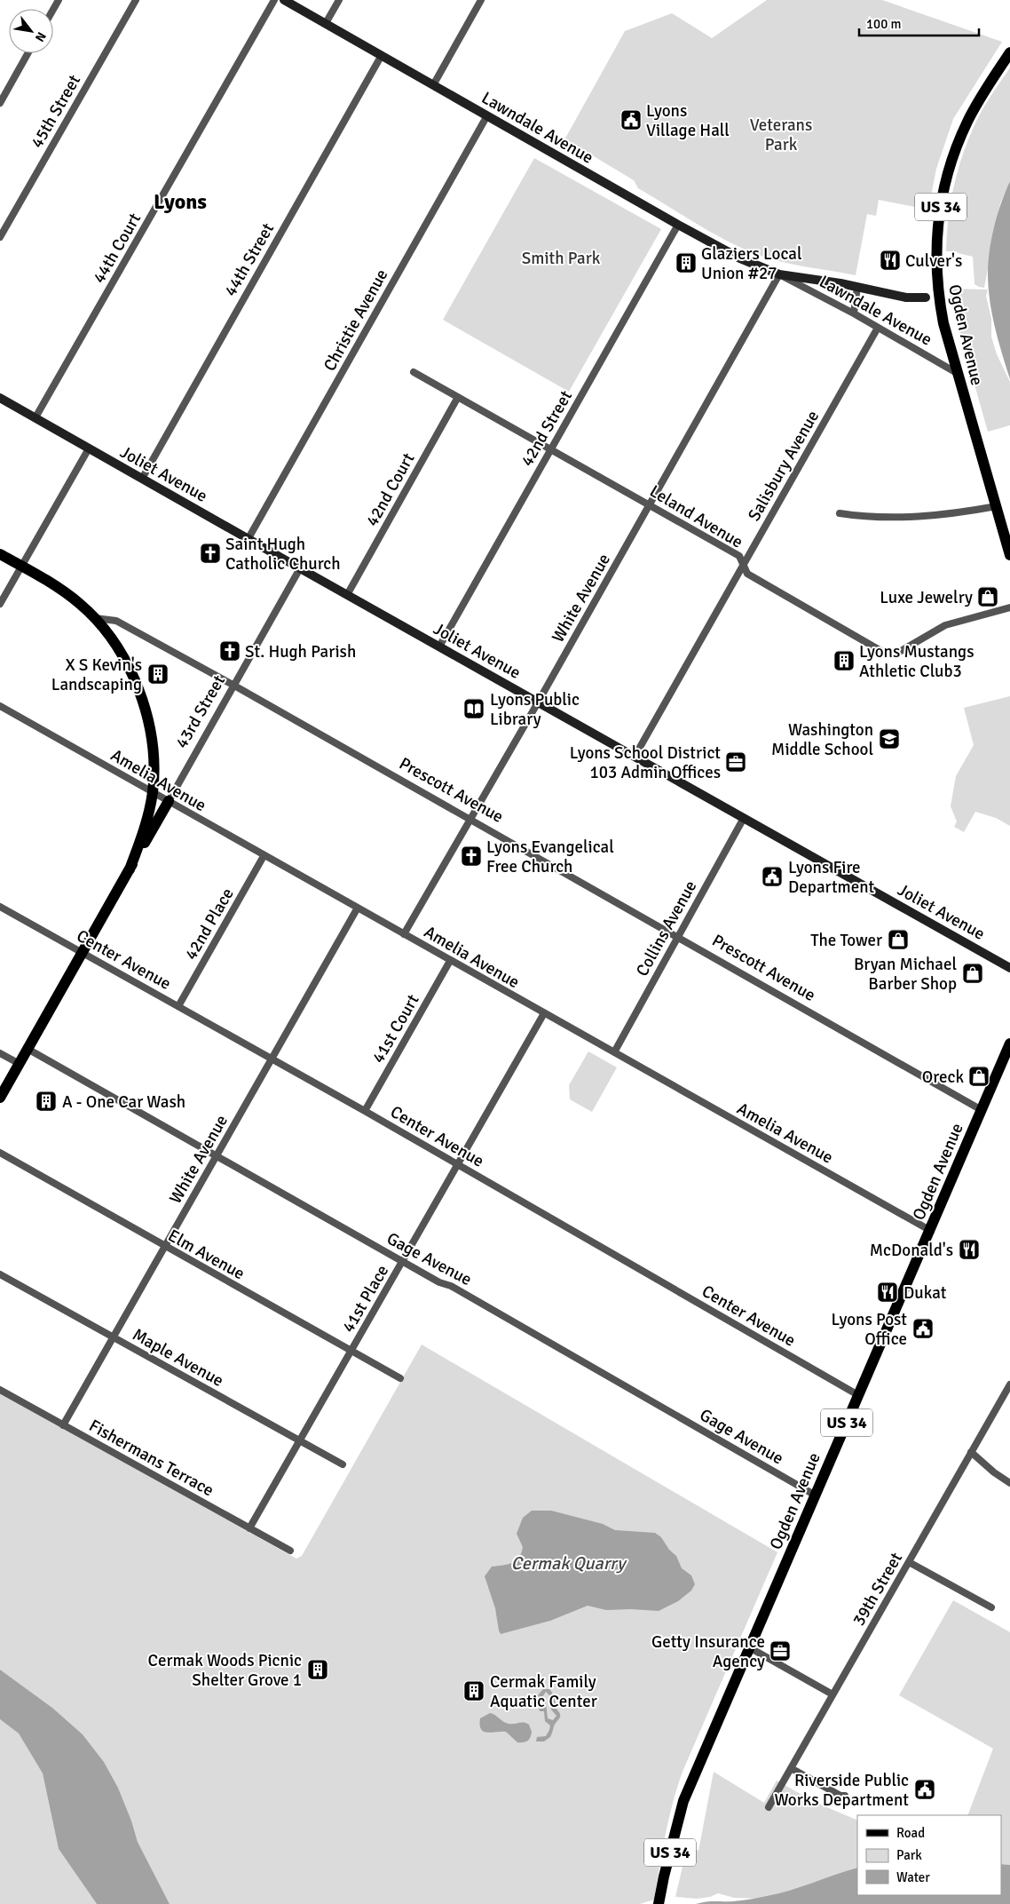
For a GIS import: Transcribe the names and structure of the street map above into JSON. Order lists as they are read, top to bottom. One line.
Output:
{"streets":{"main road":["US 34","Ogden Avenue"],"street":["45th Street","Lawndale Avenue","44th Court","44th Street","Christie Avenue","42nd Street","Salisbury Avenue","Joliet Avenue","42nd Court","Leland Avenue","White Avenue","43rd Street","Amelia Avenue","Prescott Avenue","42nd Place","Collins Avenue","Center Avenue","41st Court","Elm Avenue","Gage Avenue","41st Place","Maple Avenue","Fishermans Terrace","39th Street"]},"crossings":[["Lawndale Avenue","44th Street"],["Lawndale Avenue","Christie Avenue"],["Lawndale Avenue","Ogden Avenue"],["Lawndale Avenue","42nd Street"],["Lawndale Avenue","Salisbury Avenue"],["Lawndale Avenue","White Avenue"],["44th Court","Joliet Avenue"],["44th Street","Joliet Avenue"],["Christie Avenue","Joliet Avenue"],["Ogden Avenue","Amelia Avenue"],["Ogden Avenue","Prescott Avenue"],["Ogden Avenue","Center Avenue"],["Ogden Avenue","Gage Avenue"],["42nd Street","Joliet Avenue"],["42nd Street","Leland Avenue"],["Salisbury Avenue","Joliet Avenue"],["Salisbury Avenue","Leland Avenue"],["Joliet Avenue","42nd Court"],["Joliet Avenue","White Avenue"],["Joliet Avenue","43rd Street"],["Joliet Avenue","Collins Avenue"],["42nd Court","Leland Avenue"],["Leland Avenue","White Avenue"],["White Avenue","Amelia Avenue"],["White Avenue","Prescott Avenue"],["White Avenue","Center Avenue"],["White Avenue","Elm Avenue"],["White Avenue","Gage Avenue"],["White Avenue","Maple Avenue"],["White Avenue","Fishermans Terrace"],["43rd Street","Amelia Avenue"],["43rd Street","Prescott Avenue"],["Amelia Avenue","42nd Place"],["Amelia Avenue","Collins Avenue"],["Amelia Avenue","41st Court"],["Amelia Avenue","41st Place"],["Prescott Avenue","Collins Avenue"],["42nd Place","Center Avenue"],["Center Avenue","41st Court"],["Center Avenue","41st Place"],["Elm Avenue","41st Place"],["Gage Avenue","41st Place"],["41st Place","Maple Avenue"],["41st Place","Fishermans Terrace"]],"districts":["Lyons"],"water":["Cermak Quarry"],"parks":["Veterans Park","Smith Park"],"places":{"public building":["Lyons Village Hall","Lyons Fire Department","Lyons Post Office","Riverside Public Works Department"],"restaurant":["Culver's","McDonald's","Dukat"],"building":["Glaziers Local Union #27","Lyons Mustangs Athletic Club3","X S Kevin's Landscaping","A - One Car Wash","Cermak Woods Picnic Shelter Grove 1","Cermak Family Aquatic Center"],"church":["Saint Hugh Catholic Church","St. Hugh Parish","Lyons Evangelical Free Church"],"shop":["Luxe Jewelry","The Tower","Bryan Michael Barber Shop","Oreck"],"library":["Lyons Public Library"],"school or university":["Washington Middle School"],"office":["Lyons School District 103 Admin Offices","Getty Insurance Agency"]},"legend":["Road","Park","Water"],"scale_bar":"100 m","north":"bottom right"}
